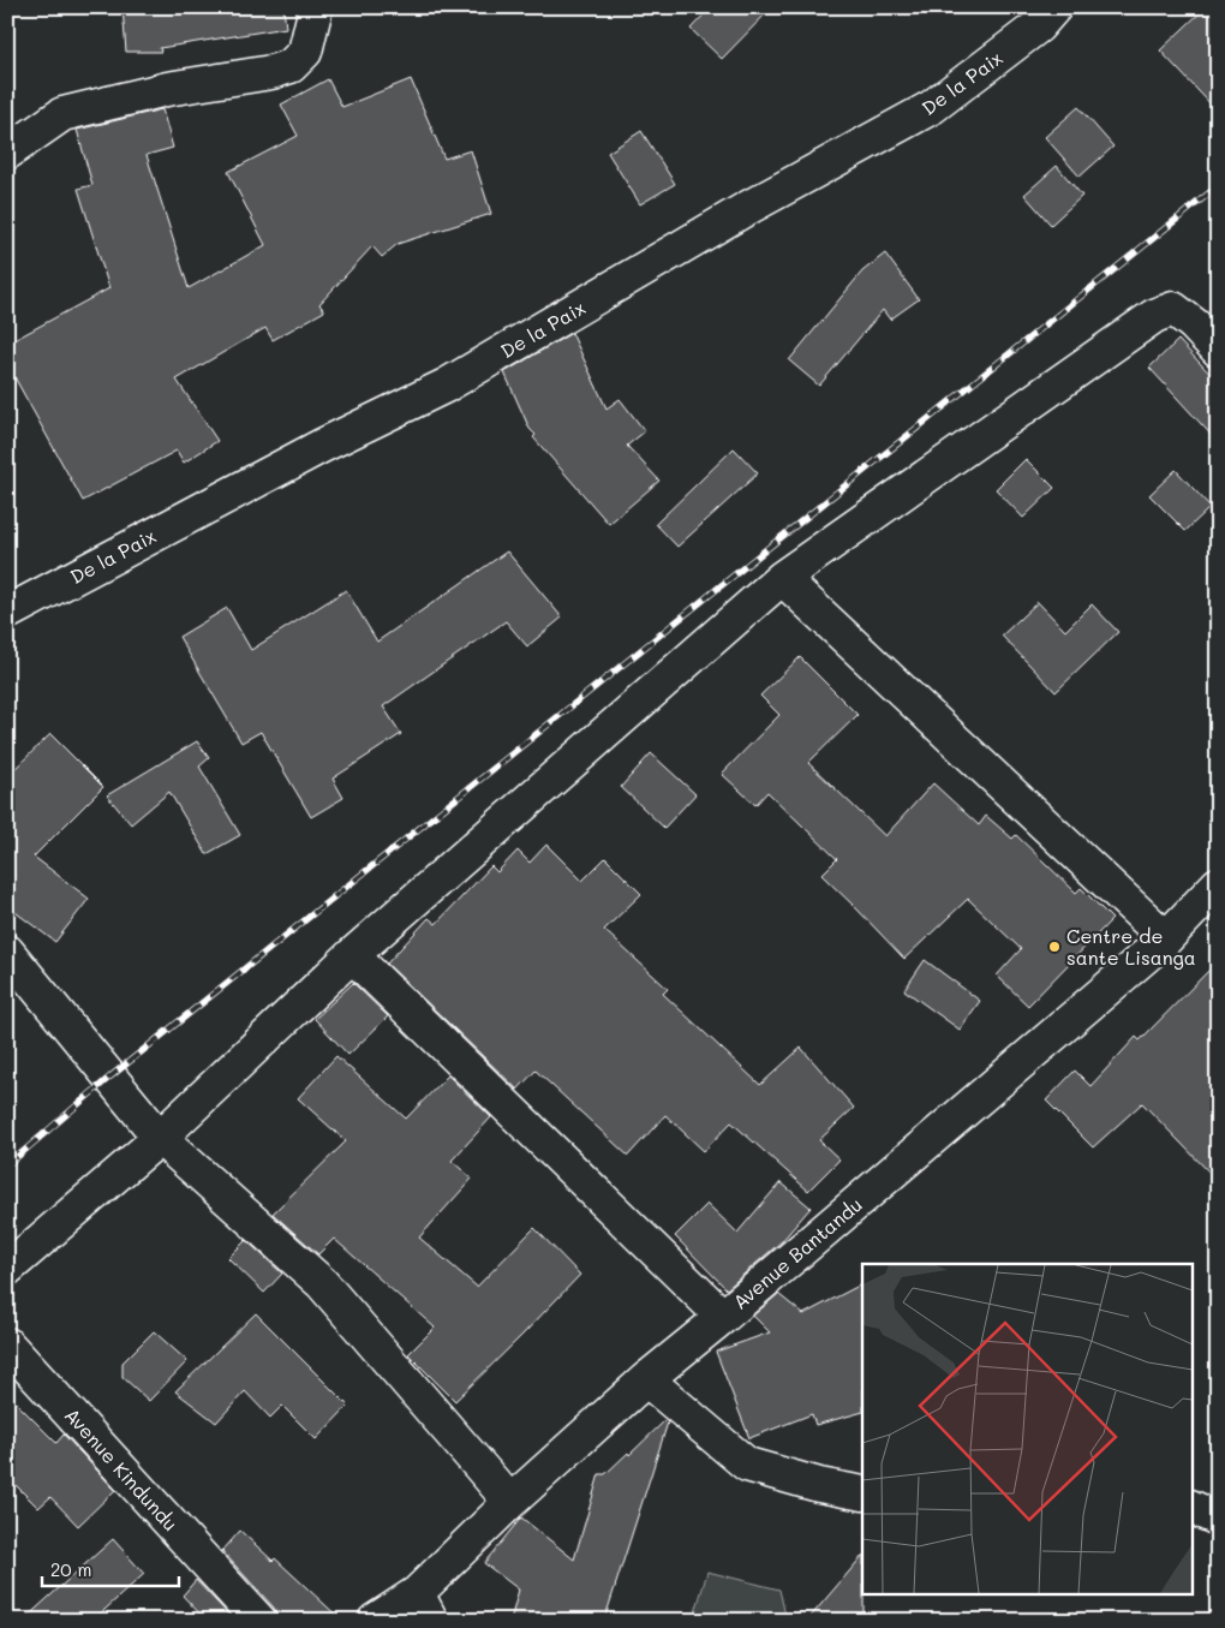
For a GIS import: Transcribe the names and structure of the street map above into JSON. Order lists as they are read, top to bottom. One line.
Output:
{"streets":{"street":["De la Paix","Avenue Bantandu","Avenue Kindundu"]},"places":["Centre de sante Lisanga"],"scale_bar":"20 m"}
